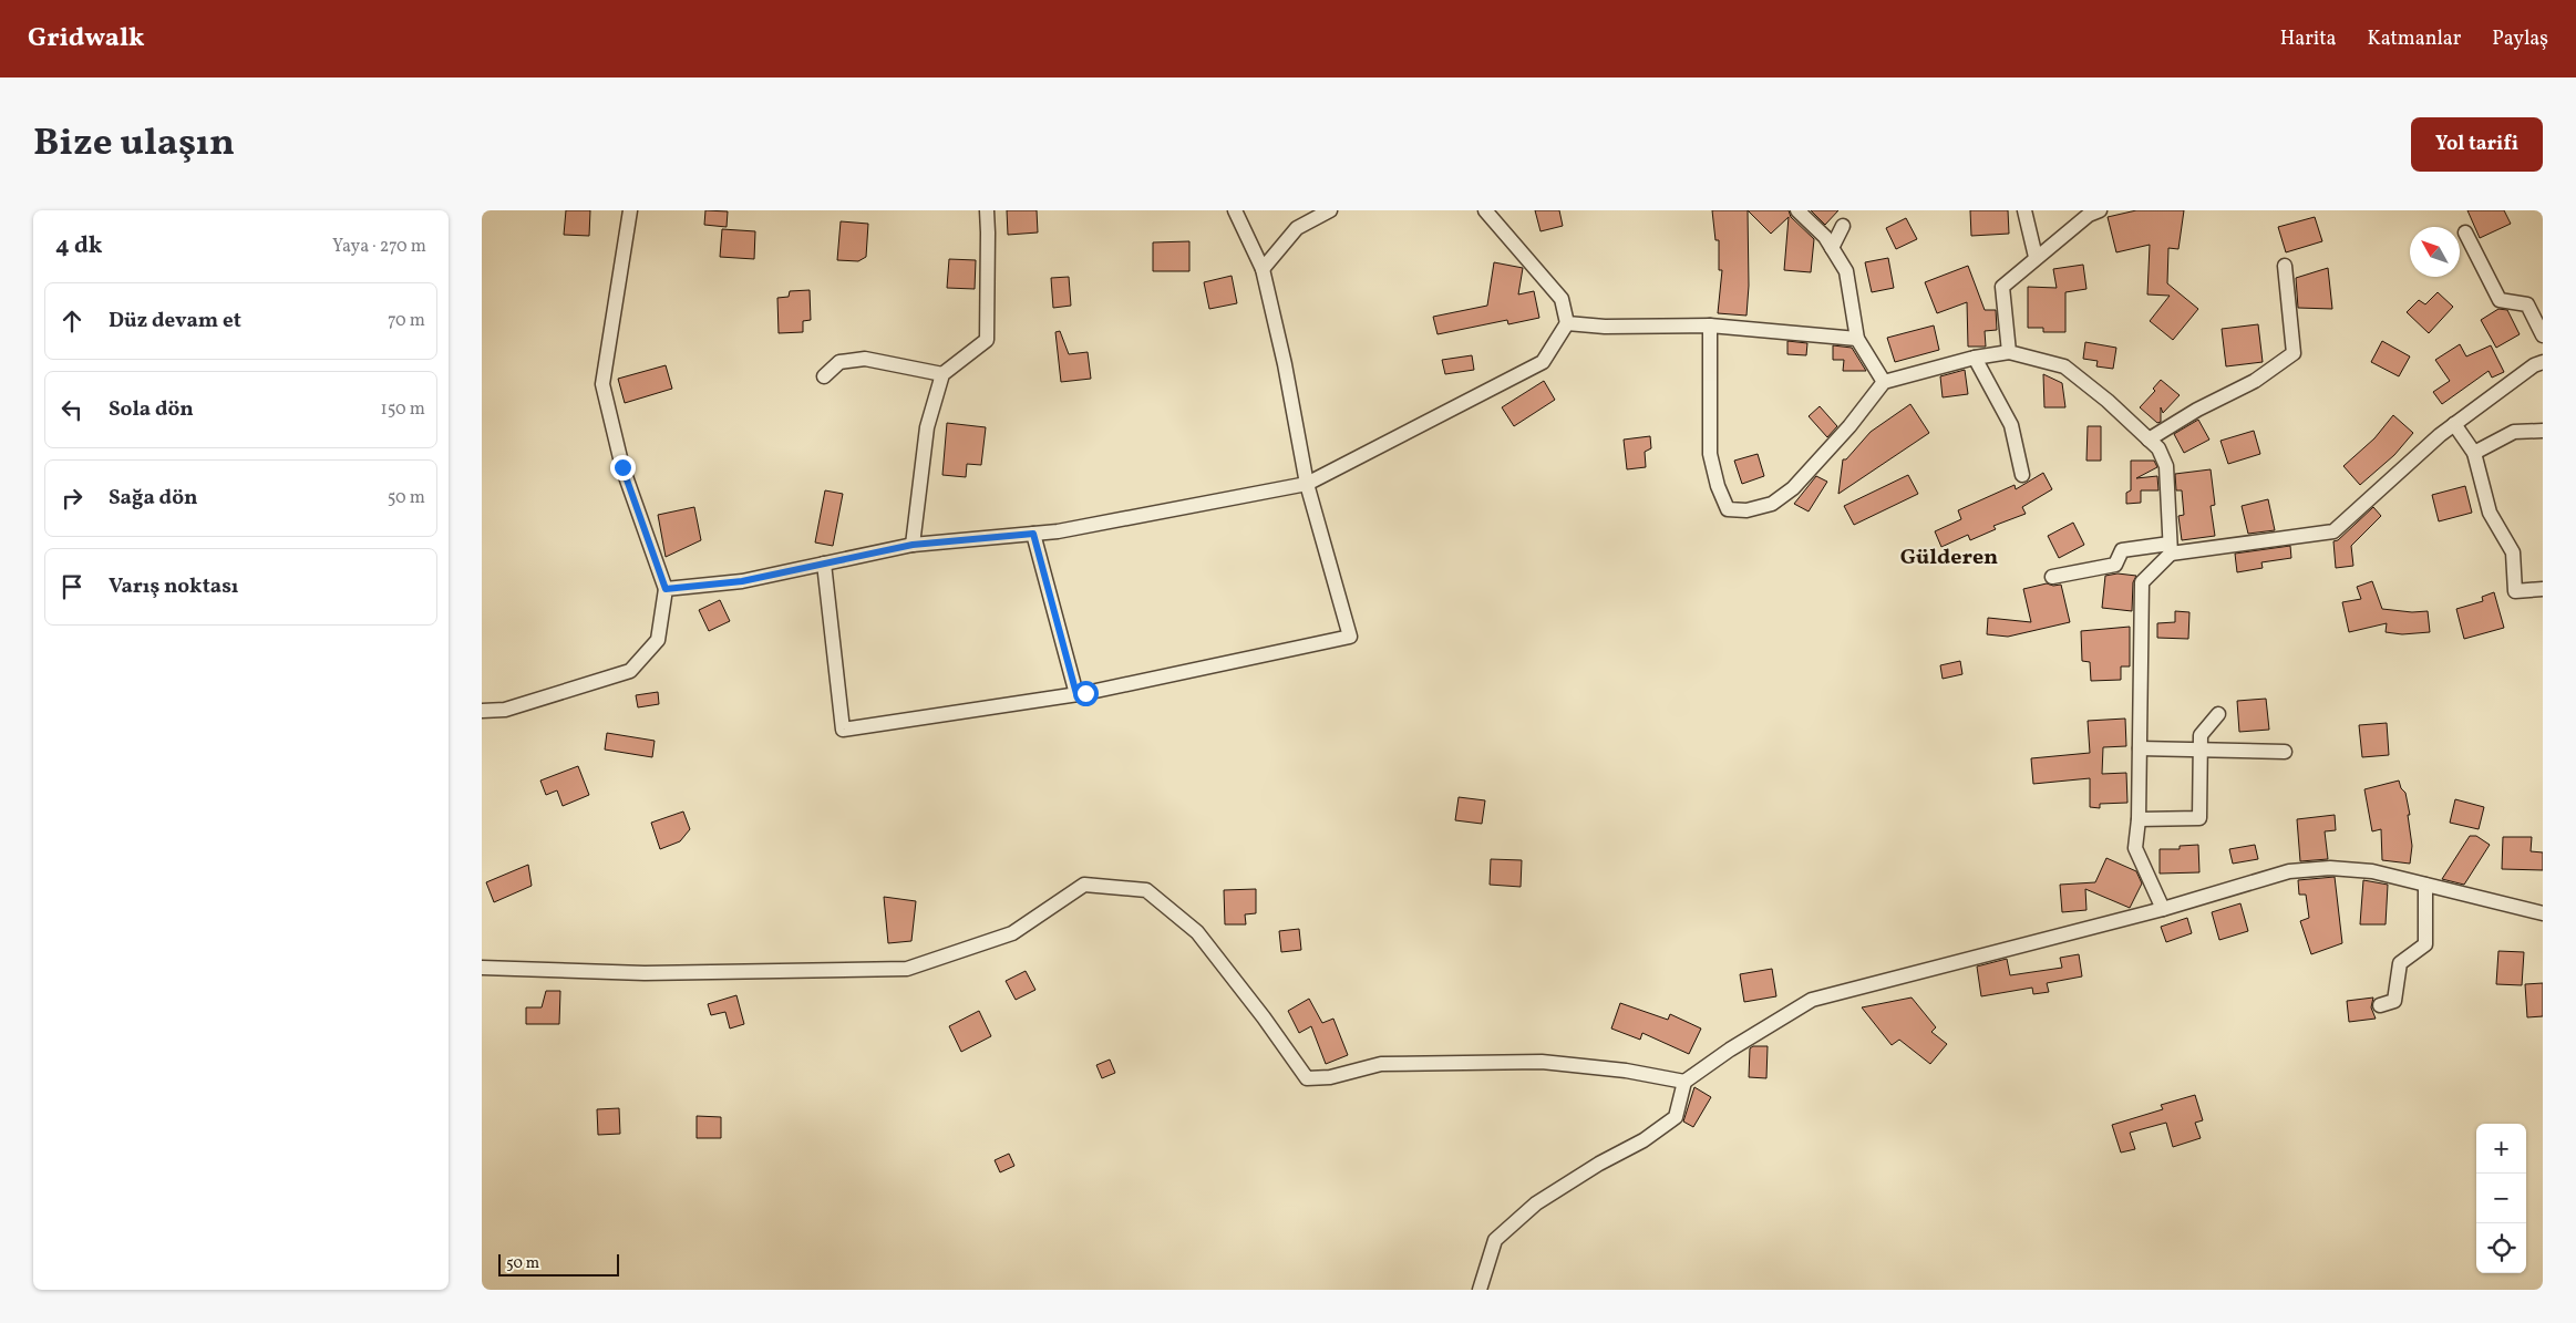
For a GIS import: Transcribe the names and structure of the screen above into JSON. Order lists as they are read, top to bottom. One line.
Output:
{"districts":["Gülderen"],"scale_bar":"50 m","north":"top left","page":{"header":"Gridwalk","nav":["Harita","Katmanlar","Paylaş"],"title":"Bize ulaşın","buttons":"Yol tarifi","heading":["4 dk","Yaya · 270 m"],"list":[["Düz devam et","70 m"],["Sola dön","150 m"],["Sağa dön","50 m"],"Varış noktası"],"map_buttons":["+","−"],"scale":"50 m"}}
